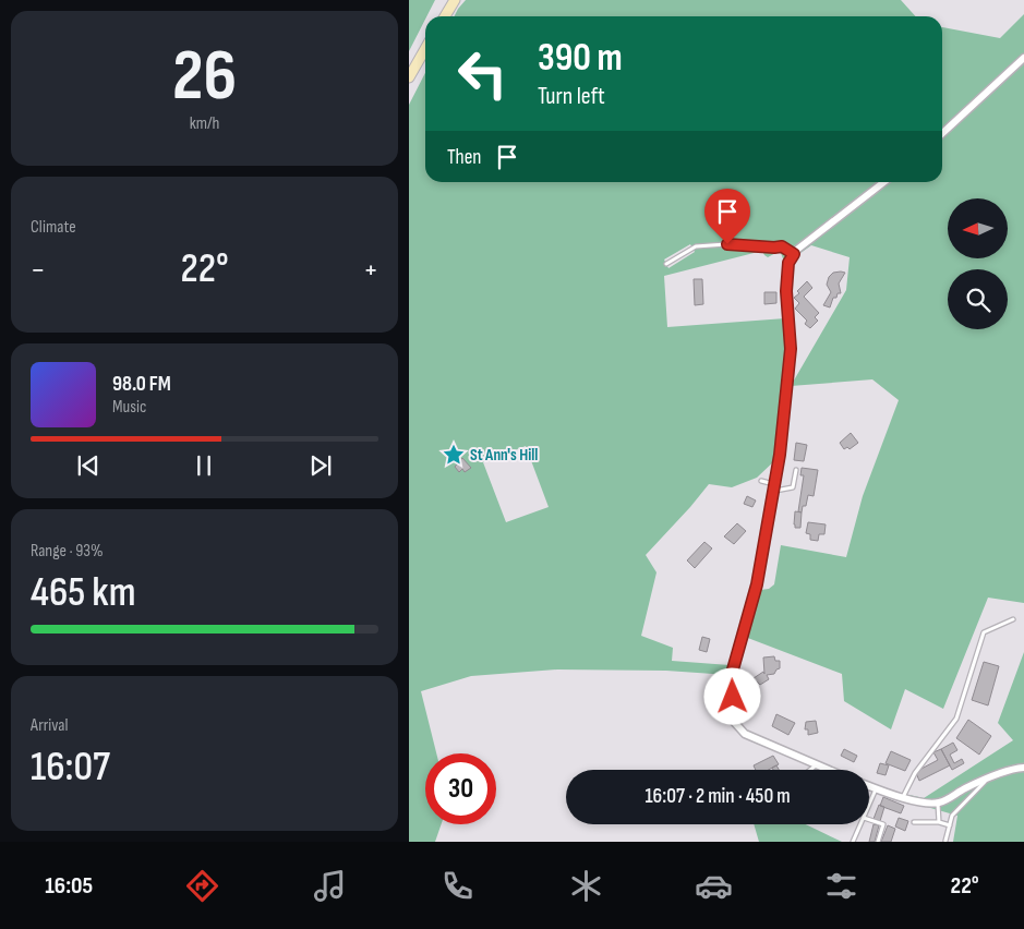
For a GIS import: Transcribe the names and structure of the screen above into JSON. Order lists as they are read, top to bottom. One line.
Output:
{"places":{"place":["St Ann's Hill"]},"north":"left","page":{"tile":[["26","km/h"],"Climate",["Range · 93%","465 km"],["Arrival","16:07"]],"turn":["390 m","Turn left"],"then":"Then","heat":["−","22°","+"],"song":["98.0 FM","Music"],"limit":"30","trip":"16:07 · 2 min · 450 m","tabs":["16:05","22°"]}}
